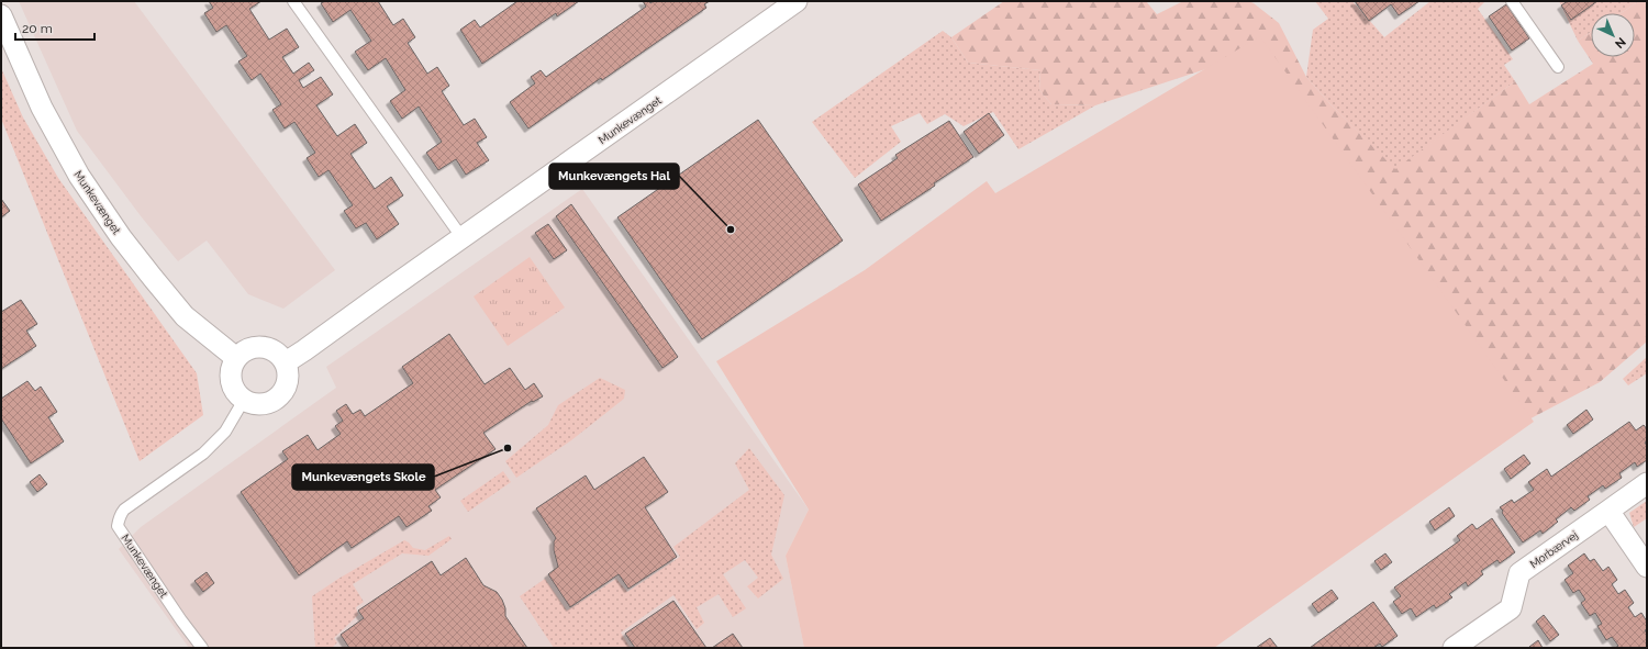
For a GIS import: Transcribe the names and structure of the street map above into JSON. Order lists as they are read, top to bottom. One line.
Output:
{"streets":{"street":["Munkevænget","Morbærvej"]},"places":["Munkevængets Hal","Munkevængets Skole"],"scale_bar":"20 m","north":"bottom right"}
